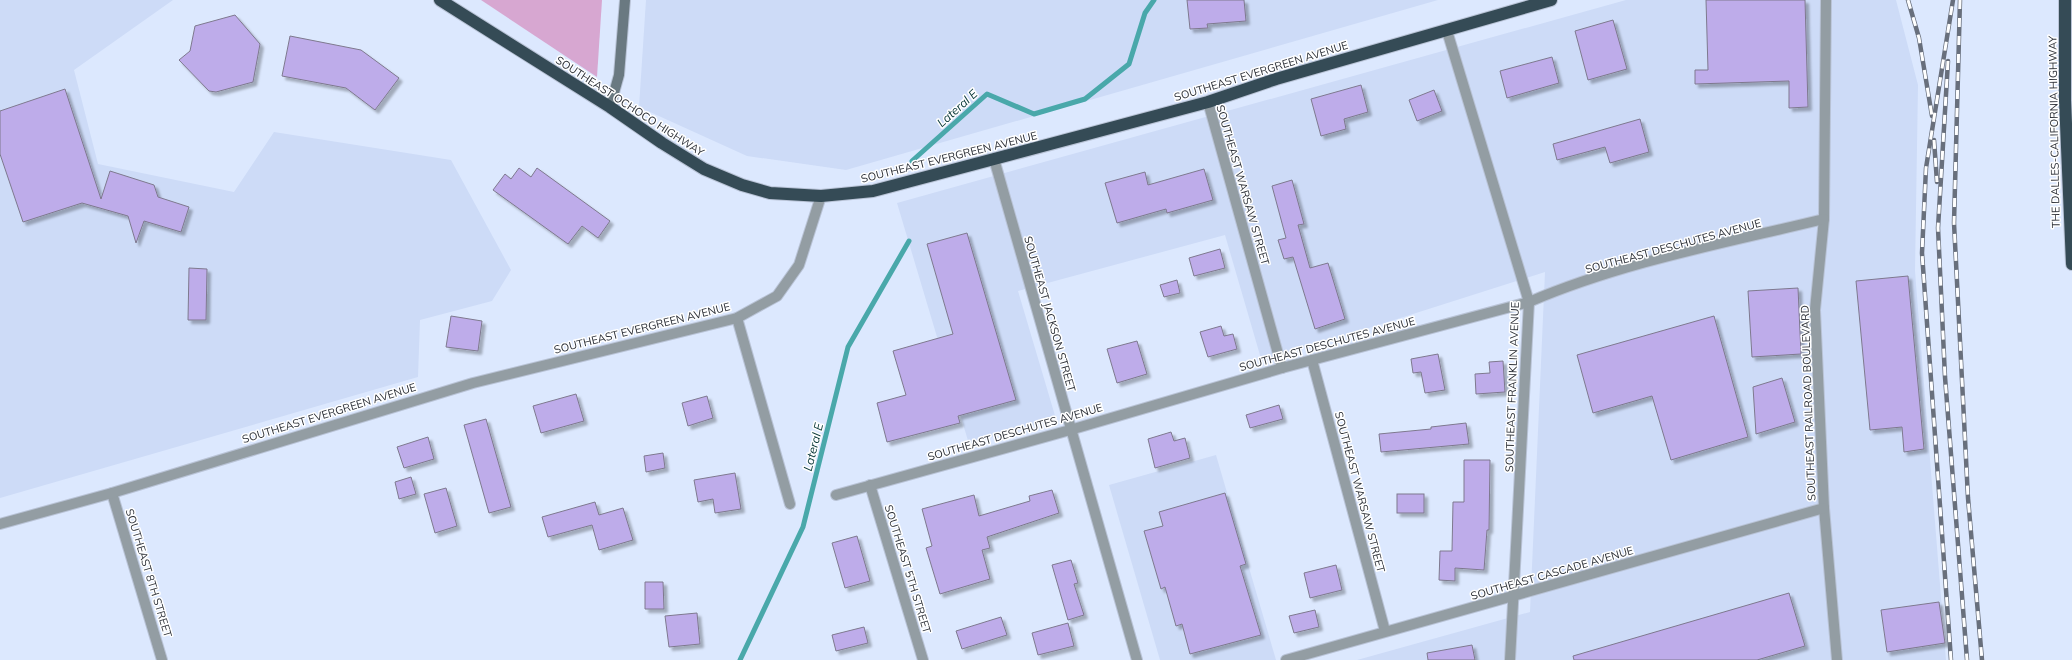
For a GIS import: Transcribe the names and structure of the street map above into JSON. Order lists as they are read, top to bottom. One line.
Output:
{"streets":{"highway":["SOUTHEAST EVERGREEN AVENUE","SOUTHEAST OCHOCO HIGHWAY","THE DALLES-CALIFORNIA HIGHWAY"],"street":["SOUTHEAST WARSAW STREET","SOUTHEAST DESCHUTES AVENUE","SOUTHEAST JACKSON STREET","SOUTHEAST FRANKLIN AVENUE","SOUTHEAST RAILROAD BOULEVARD","SOUTHEAST 5TH STREET","SOUTHEAST 8TH STREET","SOUTHEAST CASCADE AVENUE"]},"crossings":[["SOUTHEAST EVERGREEN AVENUE","SOUTHEAST OCHOCO HIGHWAY"],["SOUTHEAST EVERGREEN AVENUE","SOUTHEAST WARSAW STREET"],["SOUTHEAST EVERGREEN AVENUE","SOUTHEAST JACKSON STREET"],["SOUTHEAST EVERGREEN AVENUE","SOUTHEAST FRANKLIN AVENUE"],["SOUTHEAST EVERGREEN AVENUE","SOUTHEAST 8TH STREET"],["SOUTHEAST WARSAW STREET","SOUTHEAST DESCHUTES AVENUE"],["SOUTHEAST WARSAW STREET","SOUTHEAST CASCADE AVENUE"],["SOUTHEAST DESCHUTES AVENUE","SOUTHEAST JACKSON STREET"],["SOUTHEAST DESCHUTES AVENUE","SOUTHEAST FRANKLIN AVENUE"],["SOUTHEAST DESCHUTES AVENUE","SOUTHEAST RAILROAD BOULEVARD"],["SOUTHEAST DESCHUTES AVENUE","SOUTHEAST 5TH STREET"],["SOUTHEAST FRANKLIN AVENUE","SOUTHEAST CASCADE AVENUE"],["SOUTHEAST RAILROAD BOULEVARD","SOUTHEAST CASCADE AVENUE"]],"water":["Lateral E"]}
